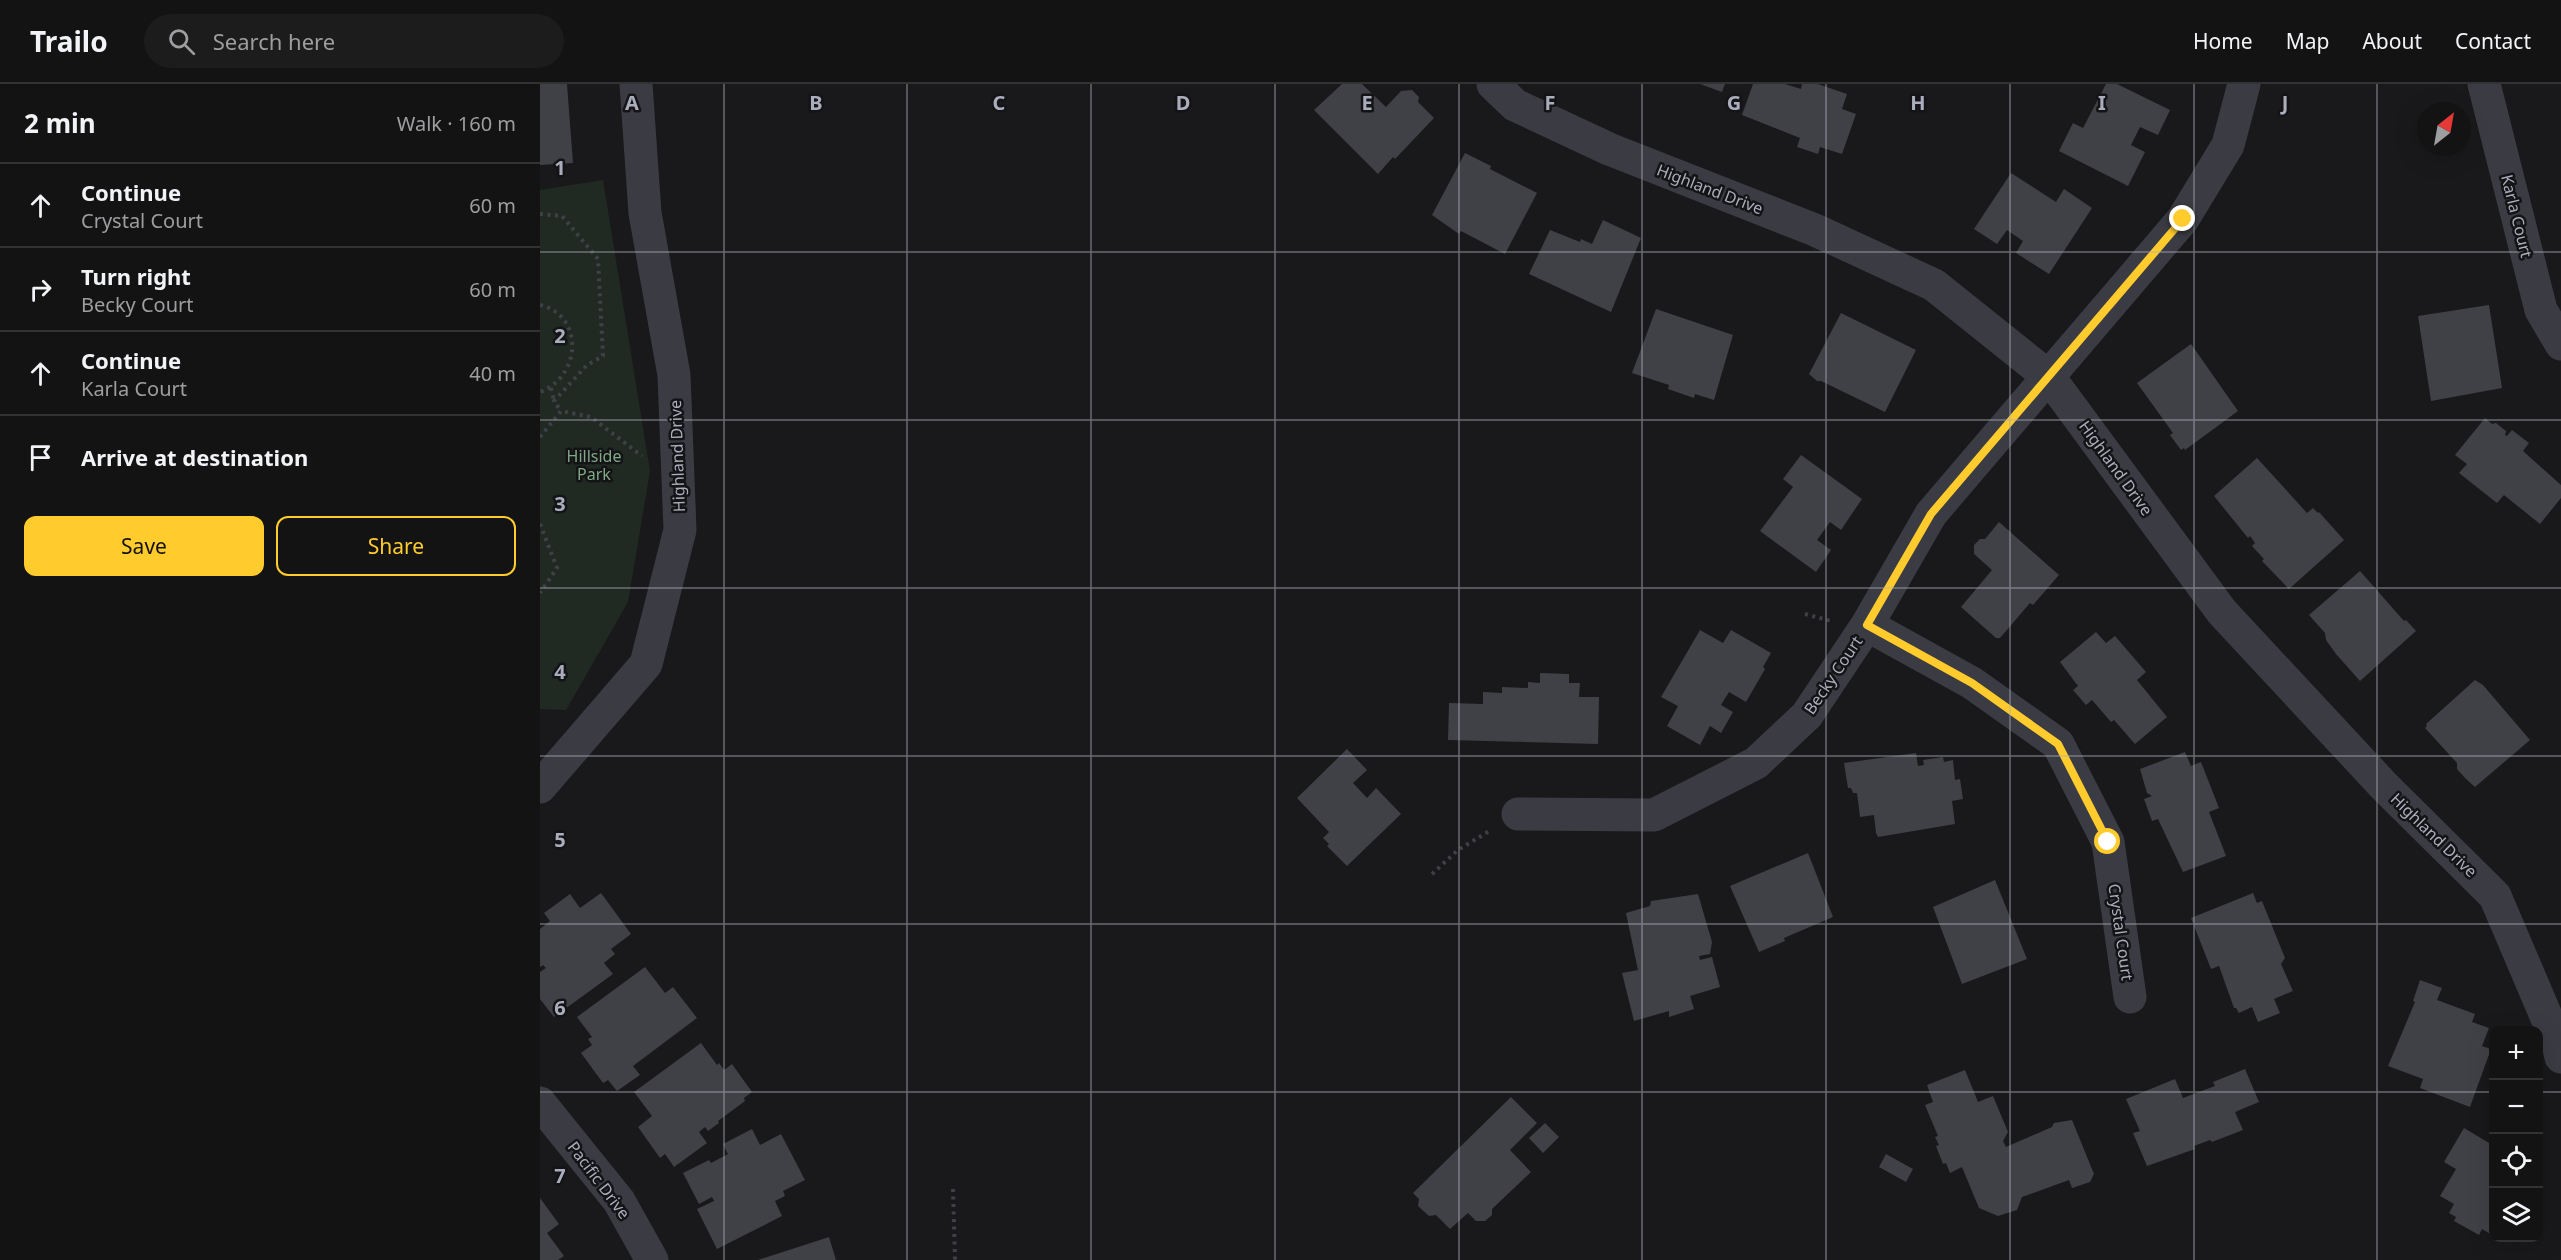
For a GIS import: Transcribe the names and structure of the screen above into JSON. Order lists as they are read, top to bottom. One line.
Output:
{"streets":{"street":["Highland Drive","Karla Court","Becky Court","Crystal Court","Pacific Drive"]},"crossings":[["Highland Drive","Becky Court"],["Becky Court","Crystal Court"]],"parks":["Hillside Park"],"north":"top right","page":{"header":"Trailo","search":"Search here","nav":["Home","Map","About","Contact"],"heading":["2 min","Walk · 160 m"],"list":[["Continue","Crystal Court","60 m"],["Turn right","Becky Court","60 m"],["Continue","Karla Court","40 m"],"Arrive at destination"],"buttons":["Save","Share"],"map_buttons":["+","−"]},"grid":{"columns":["A","B","C","D","E","F","G","H","I","J"],"rows":["1","2","3","4","5","6","7"]}}
